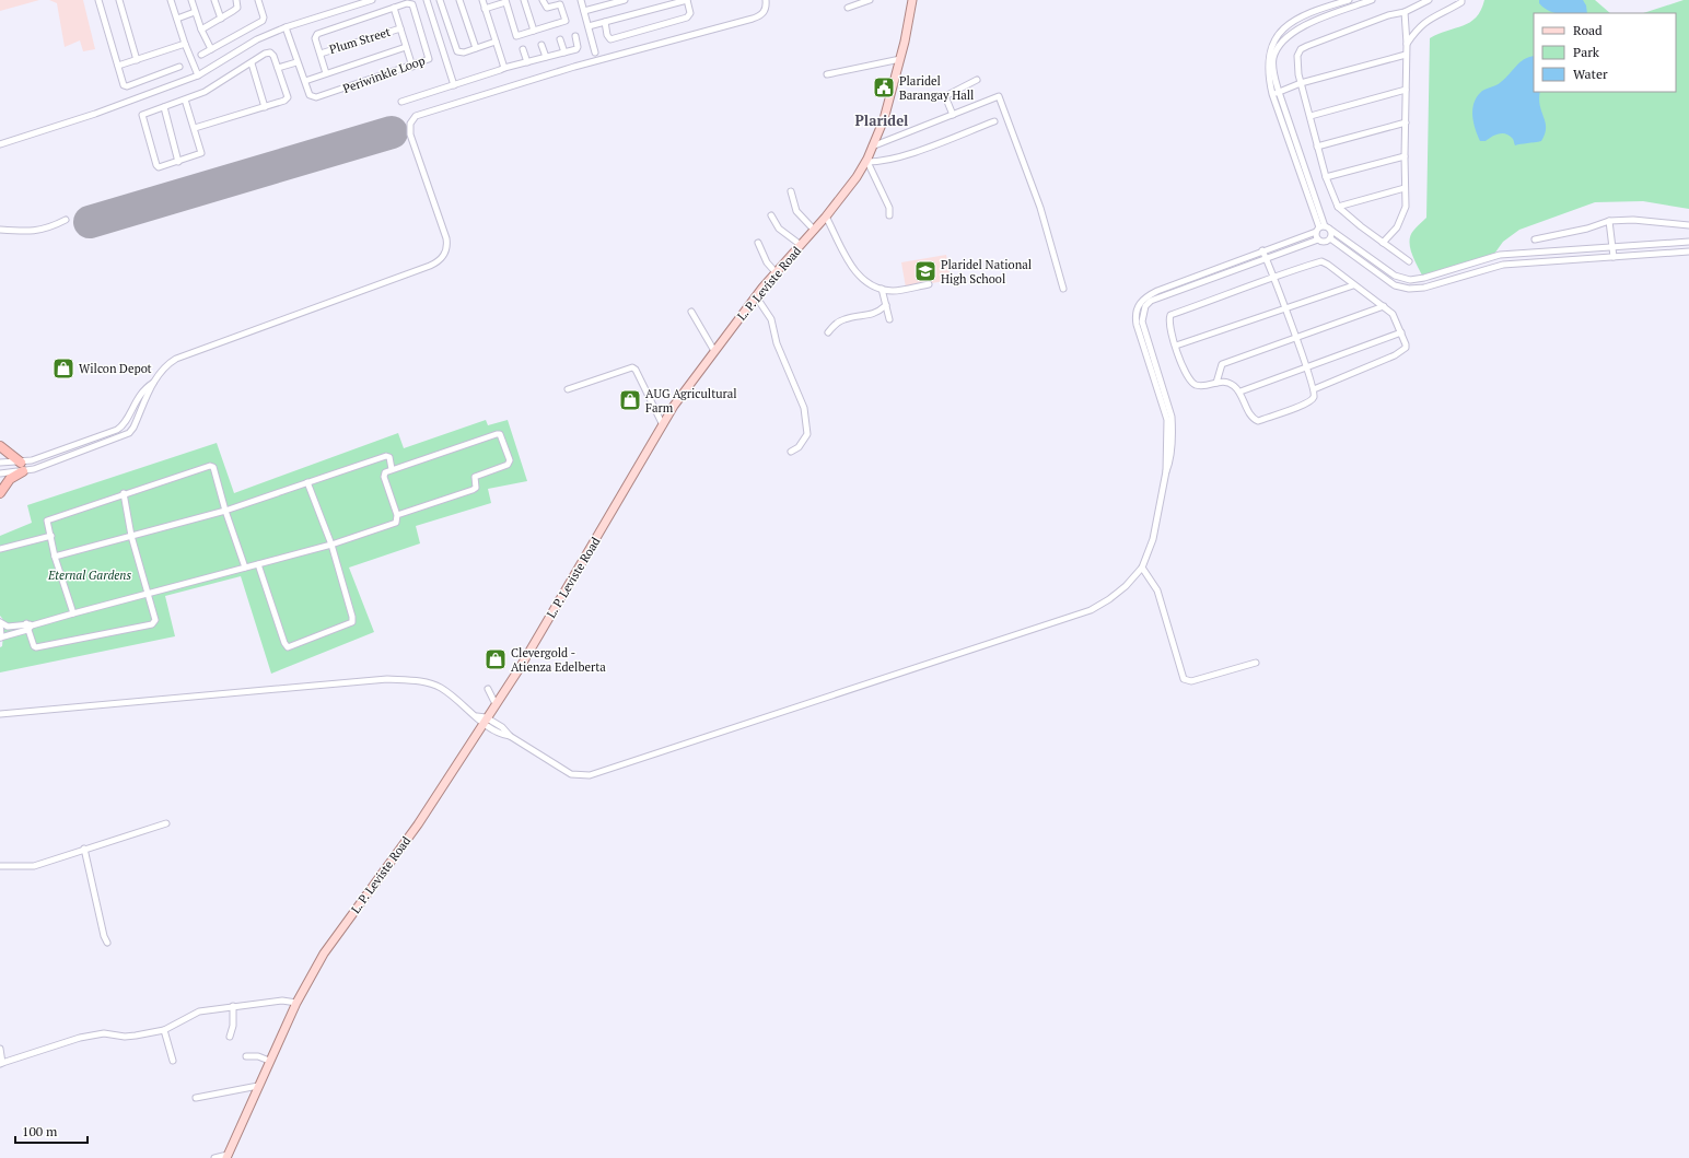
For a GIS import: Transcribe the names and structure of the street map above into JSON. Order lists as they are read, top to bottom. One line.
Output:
{"streets":{"main road":["L. P. Leviste Road"],"street":["Plum Street","Periwinkle Loop"]},"crossings":[["Plum Street","Periwinkle Loop"]],"districts":["Plaridel"],"parks":["Eternal Gardens"],"places":{"public building":["Plaridel Barangay Hall"],"school or university":["Plaridel National High School"],"shop":["Wilcon Depot","AUG Agricultural Farm","Clevergold - Atienza Edelberta"]},"legend":["Road","Park","Water"],"scale_bar":"100 m"}
